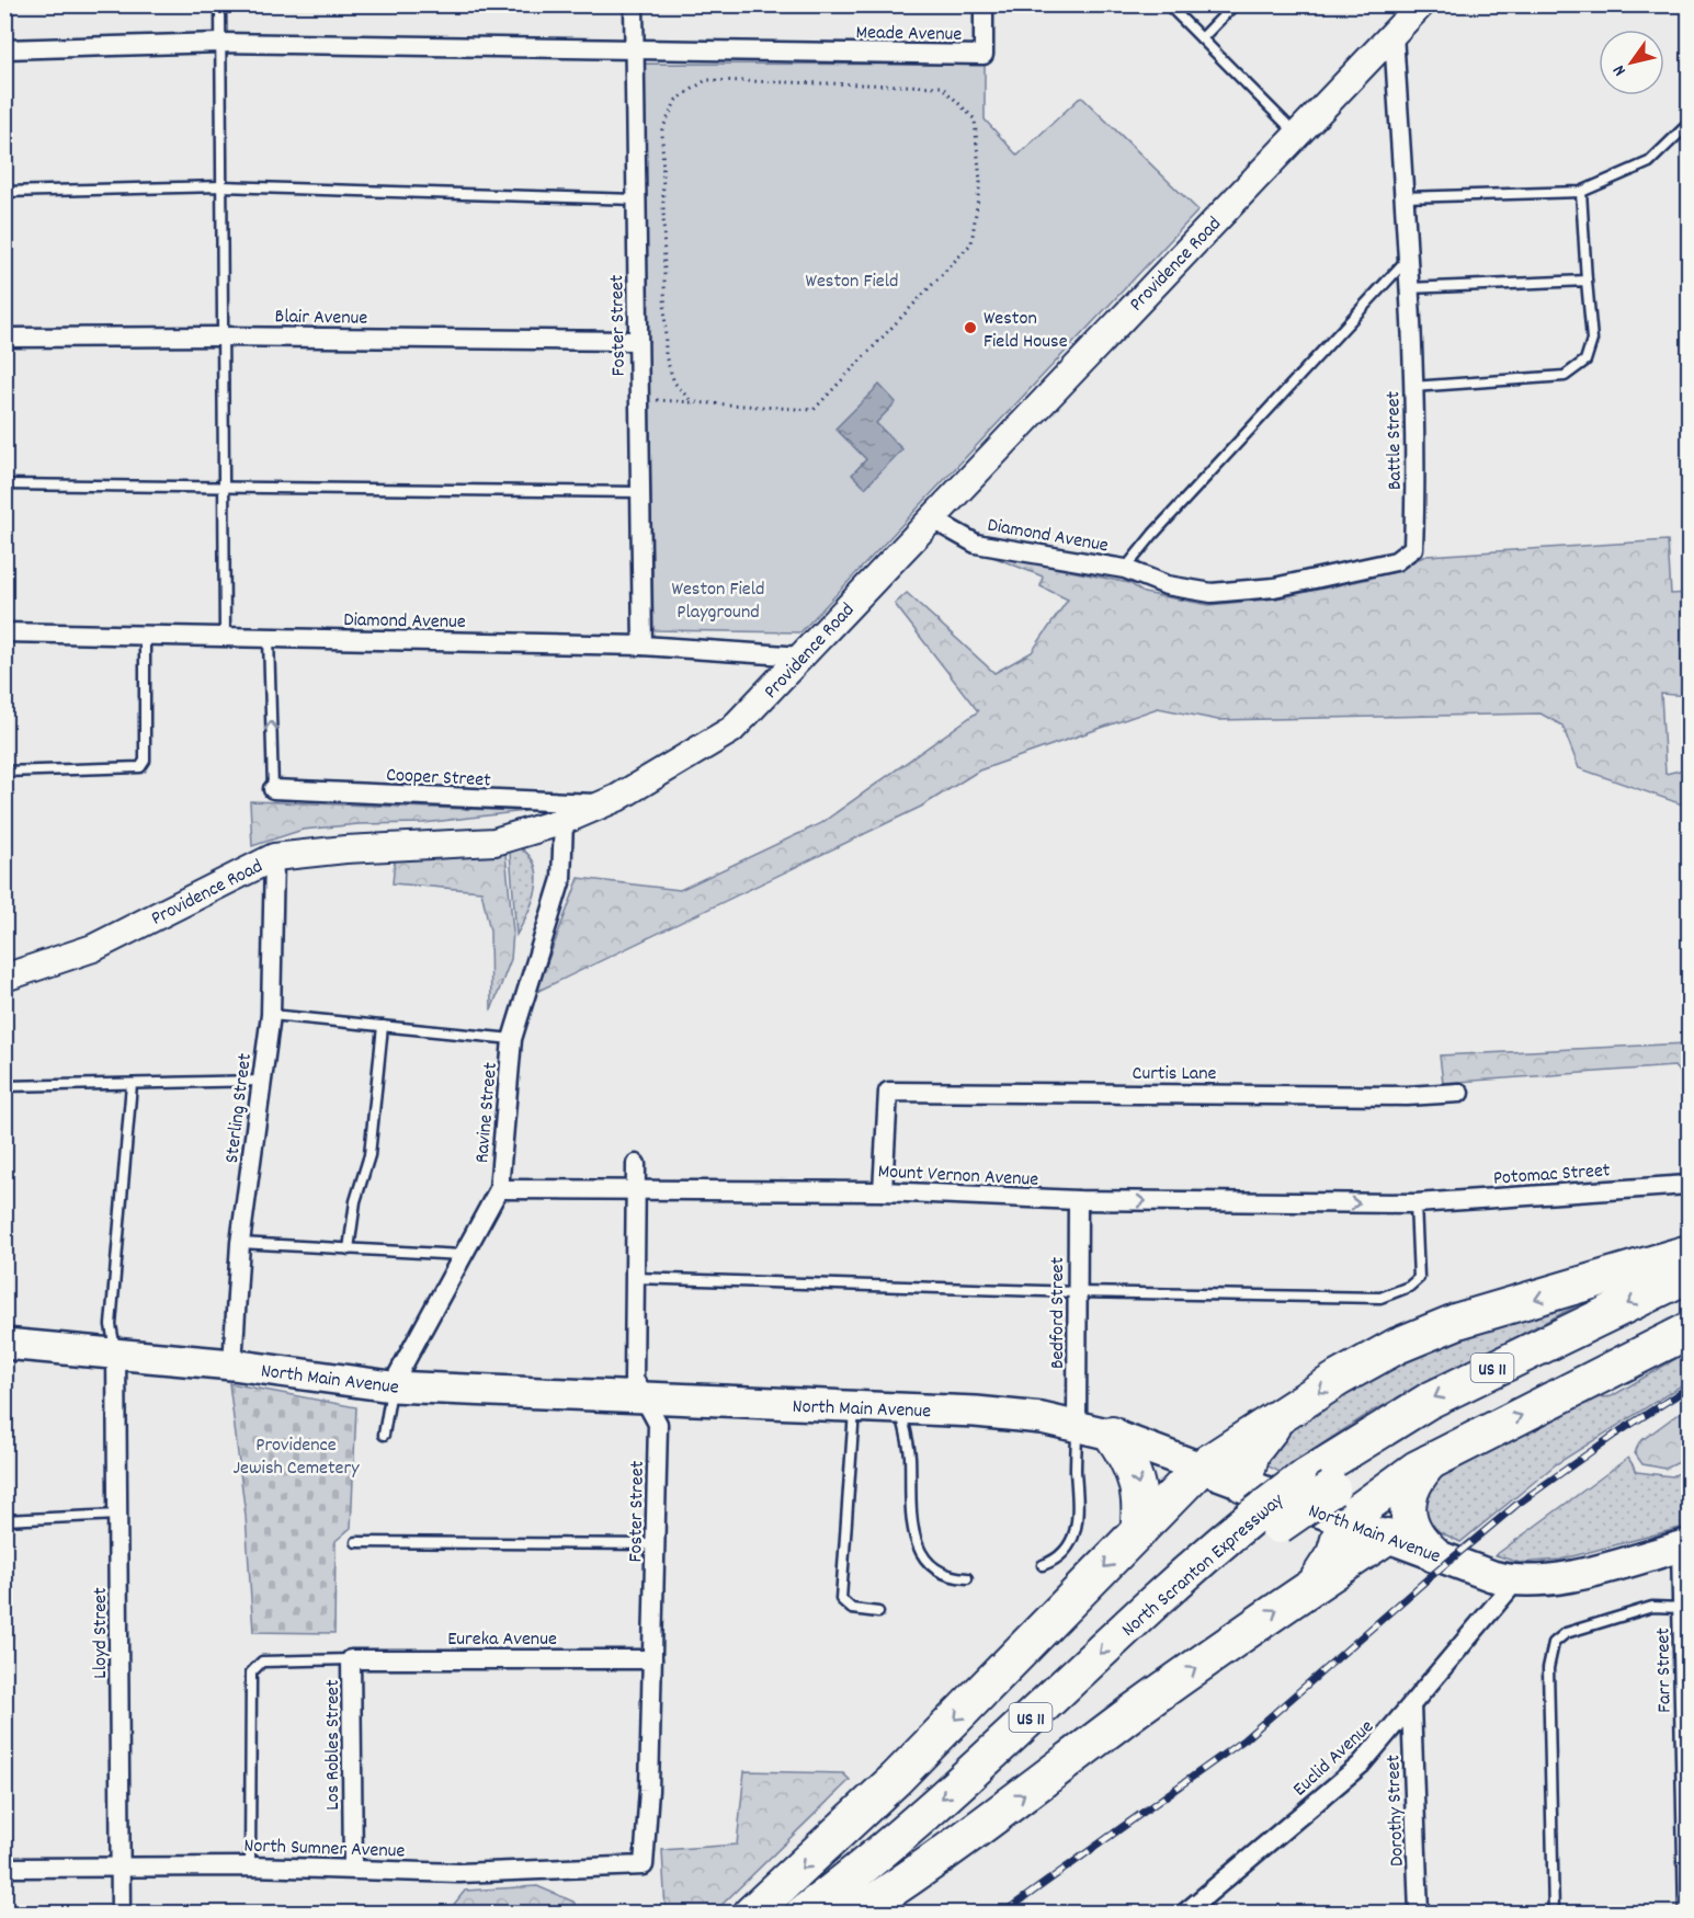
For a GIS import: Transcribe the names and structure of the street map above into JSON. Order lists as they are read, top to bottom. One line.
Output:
{"streets":{"highway":["US 11","North Scranton Expressway"],"main road":["Providence Road","North Main Avenue"],"street":["Meade Avenue","Blair Avenue","Foster Street","Battle Street","Diamond Avenue","Cooper Street","Curtis Lane","Sterling Street","Ravine Street","Potomac Street","Mount Vernon Avenue","Bedford Street","Lloyd Street","Eureka Avenue","Farr Street","Los Robles Street","Euclid Avenue","Dorothy Street","North Sumner Avenue"]},"crossings":[["Meade Avenue","Foster Street"],["Providence Road","Battle Street"],["Providence Road","Diamond Avenue"],["Providence Road","Cooper Street"],["Providence Road","Sterling Street"],["Providence Road","Ravine Street"],["Blair Avenue","Foster Street"],["Foster Street","Diamond Avenue"],["Foster Street","Mount Vernon Avenue"],["Foster Street","North Main Avenue"],["Foster Street","Eureka Avenue"],["Foster Street","North Sumner Avenue"],["Battle Street","Diamond Avenue"],["Curtis Lane","Mount Vernon Avenue"],["Sterling Street","North Main Avenue"],["Ravine Street","Mount Vernon Avenue"],["Ravine Street","North Main Avenue"],["Potomac Street","Mount Vernon Avenue"],["Mount Vernon Avenue","Bedford Street"],["Bedford Street","North Main Avenue"],["North Main Avenue","North Scranton Expressway"],["North Main Avenue","Lloyd Street"],["North Main Avenue","Farr Street"],["North Main Avenue","Euclid Avenue"],["Lloyd Street","North Sumner Avenue"],["Eureka Avenue","Los Robles Street"],["Los Robles Street","North Sumner Avenue"],["Euclid Avenue","Dorothy Street"]],"one_way":["Mount Vernon Avenue"],"parks":["Weston Field","Weston Field Playground","Providence Jewish Cemetery"],"places":["Weston Field House"],"north":"bottom left"}
